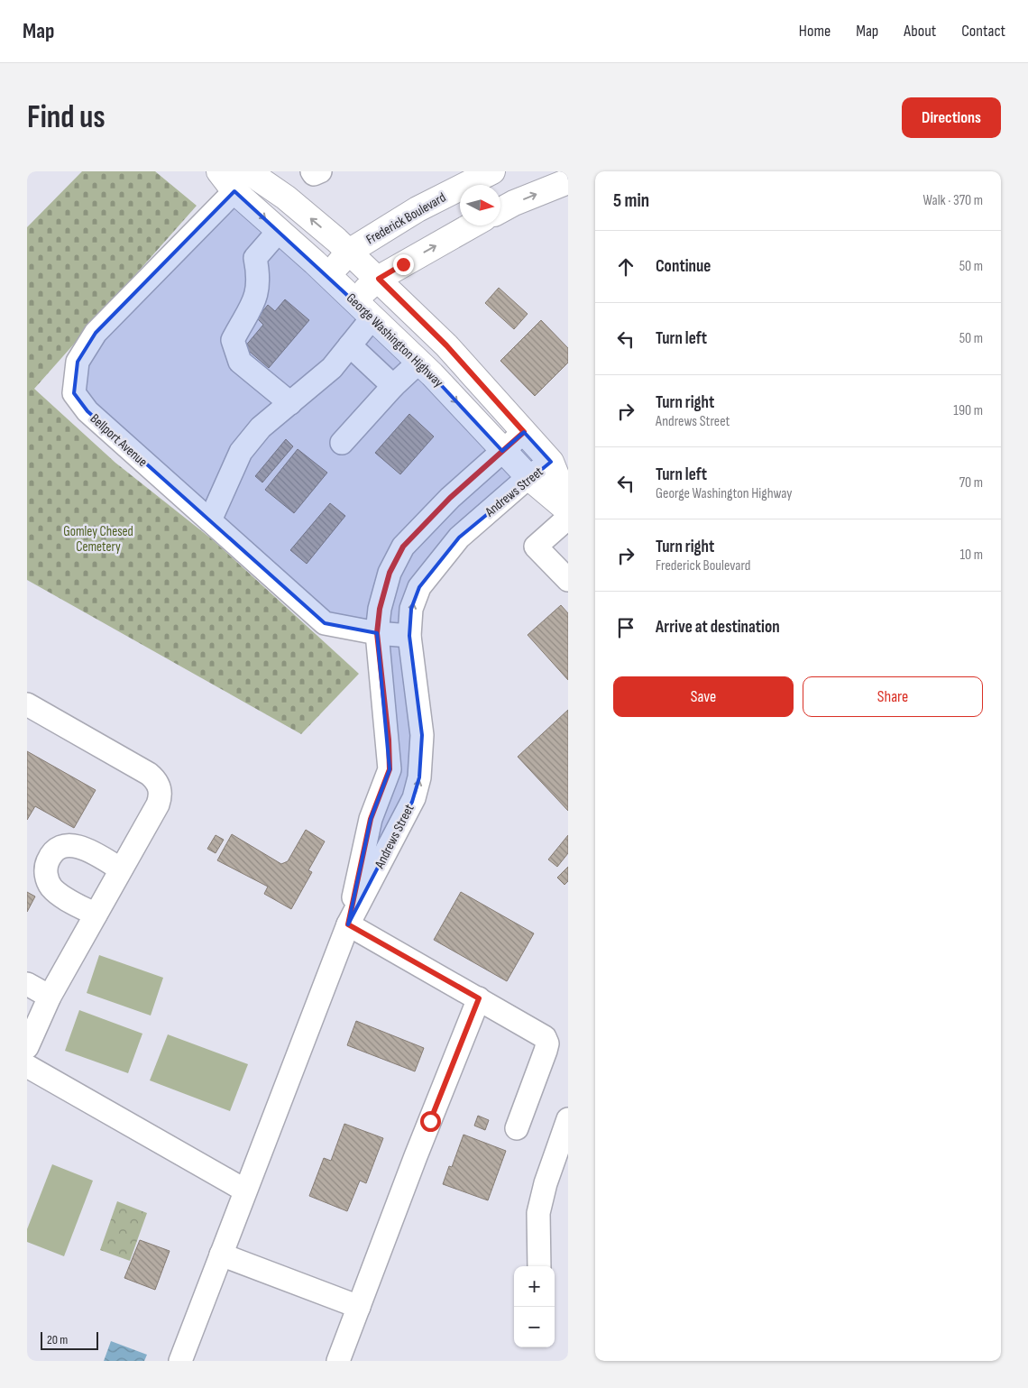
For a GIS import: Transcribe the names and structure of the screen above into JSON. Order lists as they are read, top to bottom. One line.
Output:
{"streets":{"main road":["Frederick Boulevard","George Washington Highway"],"street":["Bellport Avenue","Andrews Street"]},"crossings":[["Frederick Boulevard","George Washington Highway"],["George Washington Highway","Bellport Avenue"],["George Washington Highway","Andrews Street"],["Bellport Avenue","Andrews Street"]],"parks":["Gomley Chesed Cemetery"],"scale_bar":"20 m","north":"right","page":{"header":"Map","nav":["Home","Map","About","Contact"],"buttons":["Directions",["Save","Share"]],"title":"Find us","heading":["5 min","Walk · 370 m"],"list":[["Continue","50 m"],["Turn left","50 m"],["Turn right","Andrews Street","190 m"],["Turn left","George Washington Highway","70 m"],["Turn right","Frederick Boulevard","10 m"],"Arrive at destination"],"map_buttons":["+","−"],"scale":"20 m"}}
